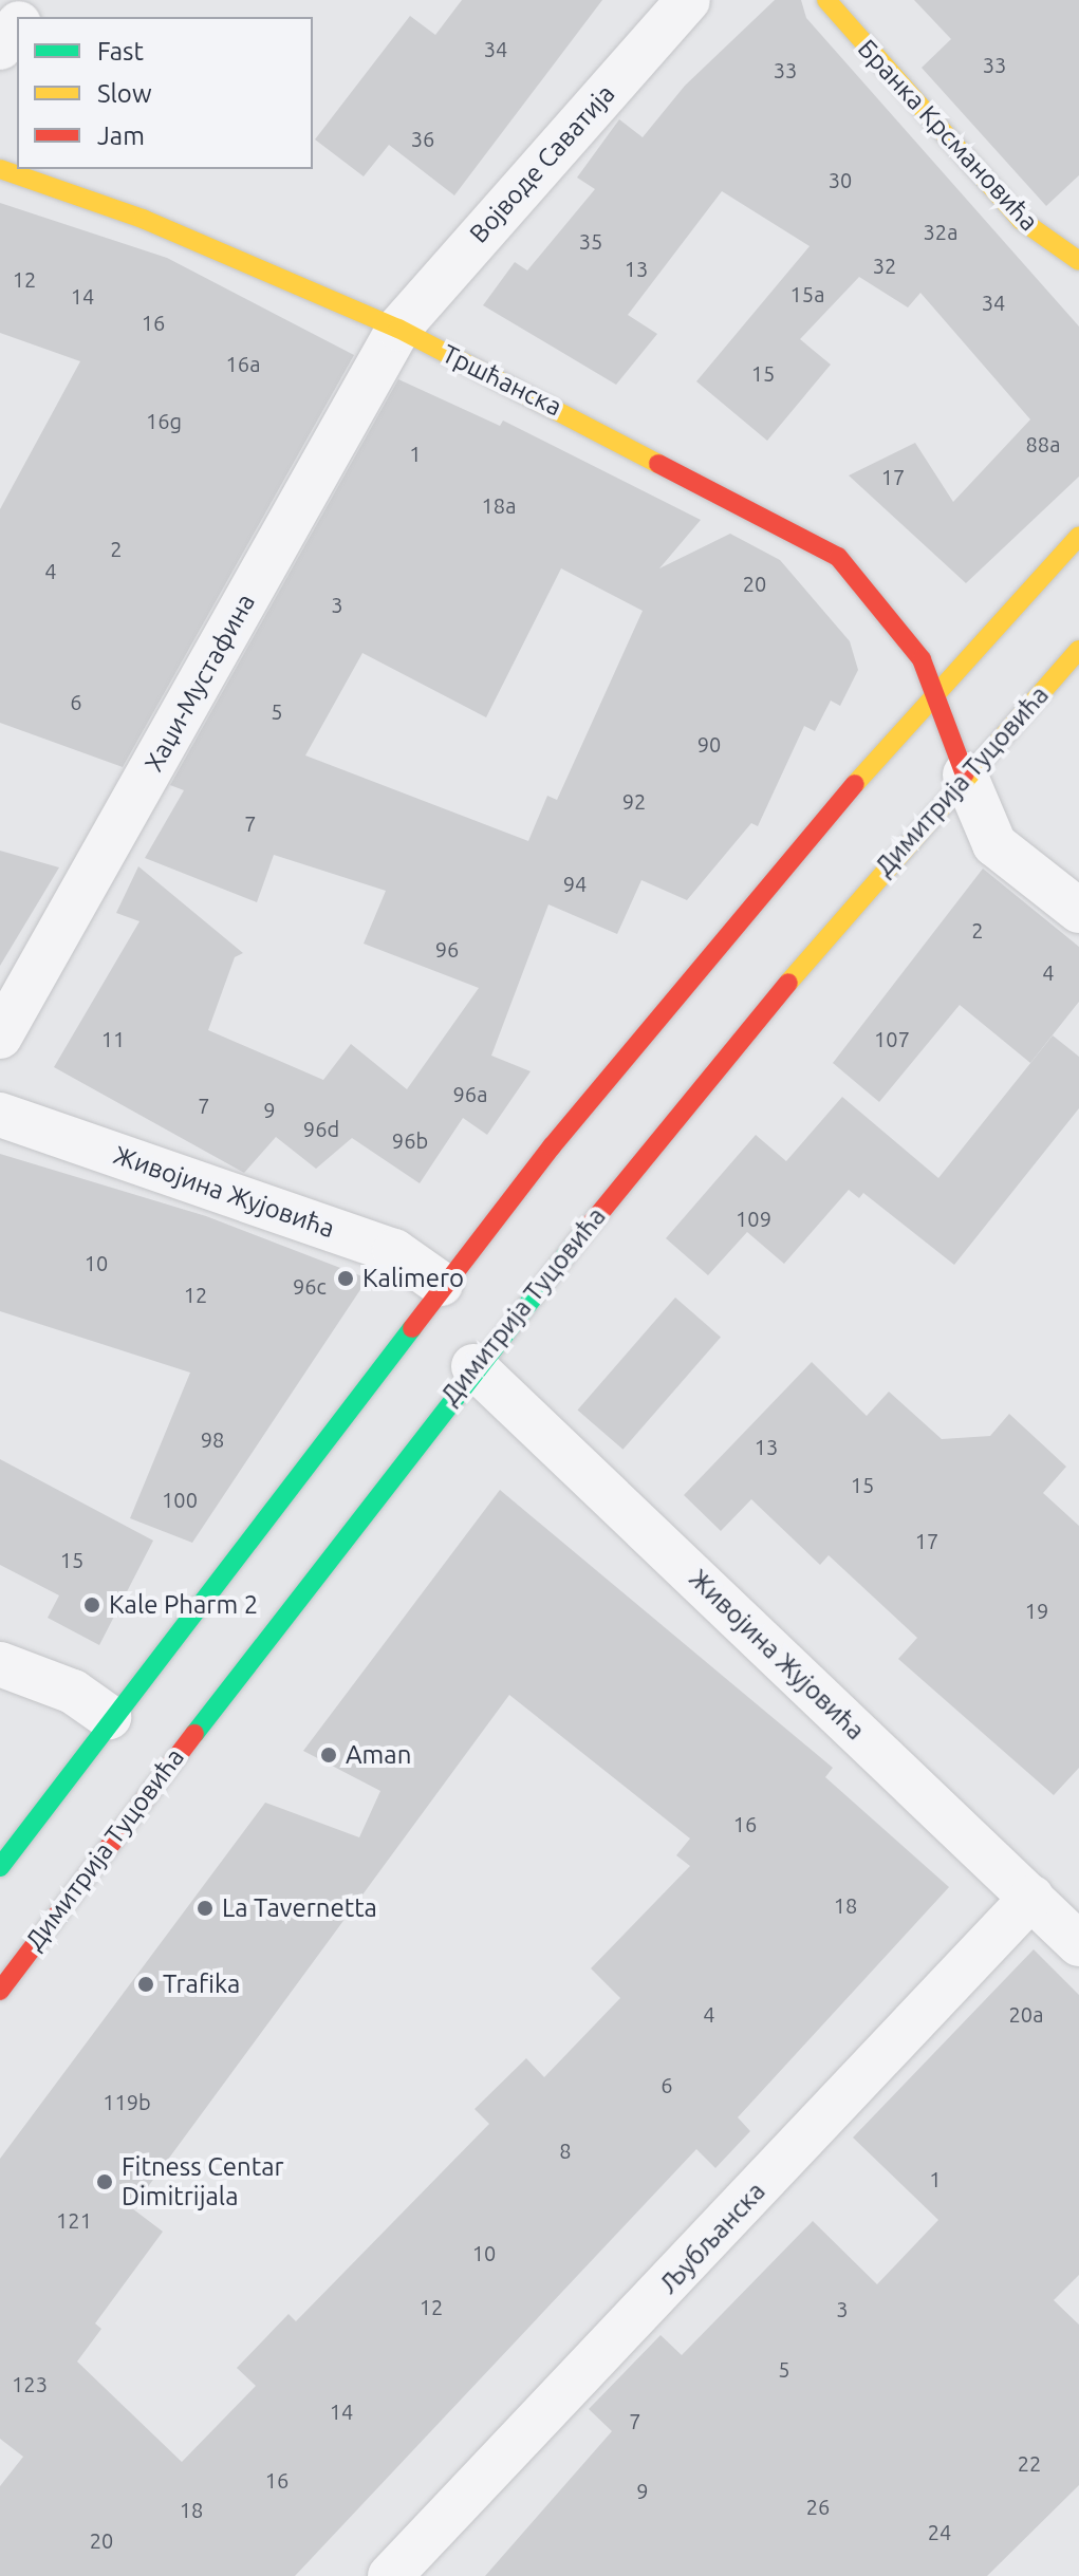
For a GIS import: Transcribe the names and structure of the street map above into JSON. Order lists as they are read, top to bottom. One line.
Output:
{"streets":{"main road":["Бранка Крсмановића","Тршћанска","Димитрија Туцовића"],"street":["Војводе Саватија","Хаџи-Мустафина","Живојина Жујовића","Љубљанска"]},"crossings":[["Војводе Саватија","Тршћанска"],["Војводе Саватија","Хаџи-Мустафина"],["Тршћанска","Хаџи-Мустафина"],["Тршћанска","Димитрија Туцовића"],["Димитрија Туцовића","Живојина Жујовића"],["Живојина Жујовића","Љубљанска"]],"places":["Kalimero","Kale Pharm 2","Aman","La Tavernetta","Trafika","Fitness Centar Dimitrijala"],"house_numbers":["34","33","33","36","30","32a","35","32","13","12","15a","14","34","16","16a","15","16g","88a","1","17","18a","2","4","20","3","6","5","90","92","7","94","2","96","4","11","107","96a","7","9","96d","96b","109","10","96c","12","98","13","15","100","17","15","19","16","18","4","20a","6","119b","8","1","121","10","12","3","5","123","14","7","22","16","9","26","18","24","20"],"legend":["Fast","Slow","Jam"]}
